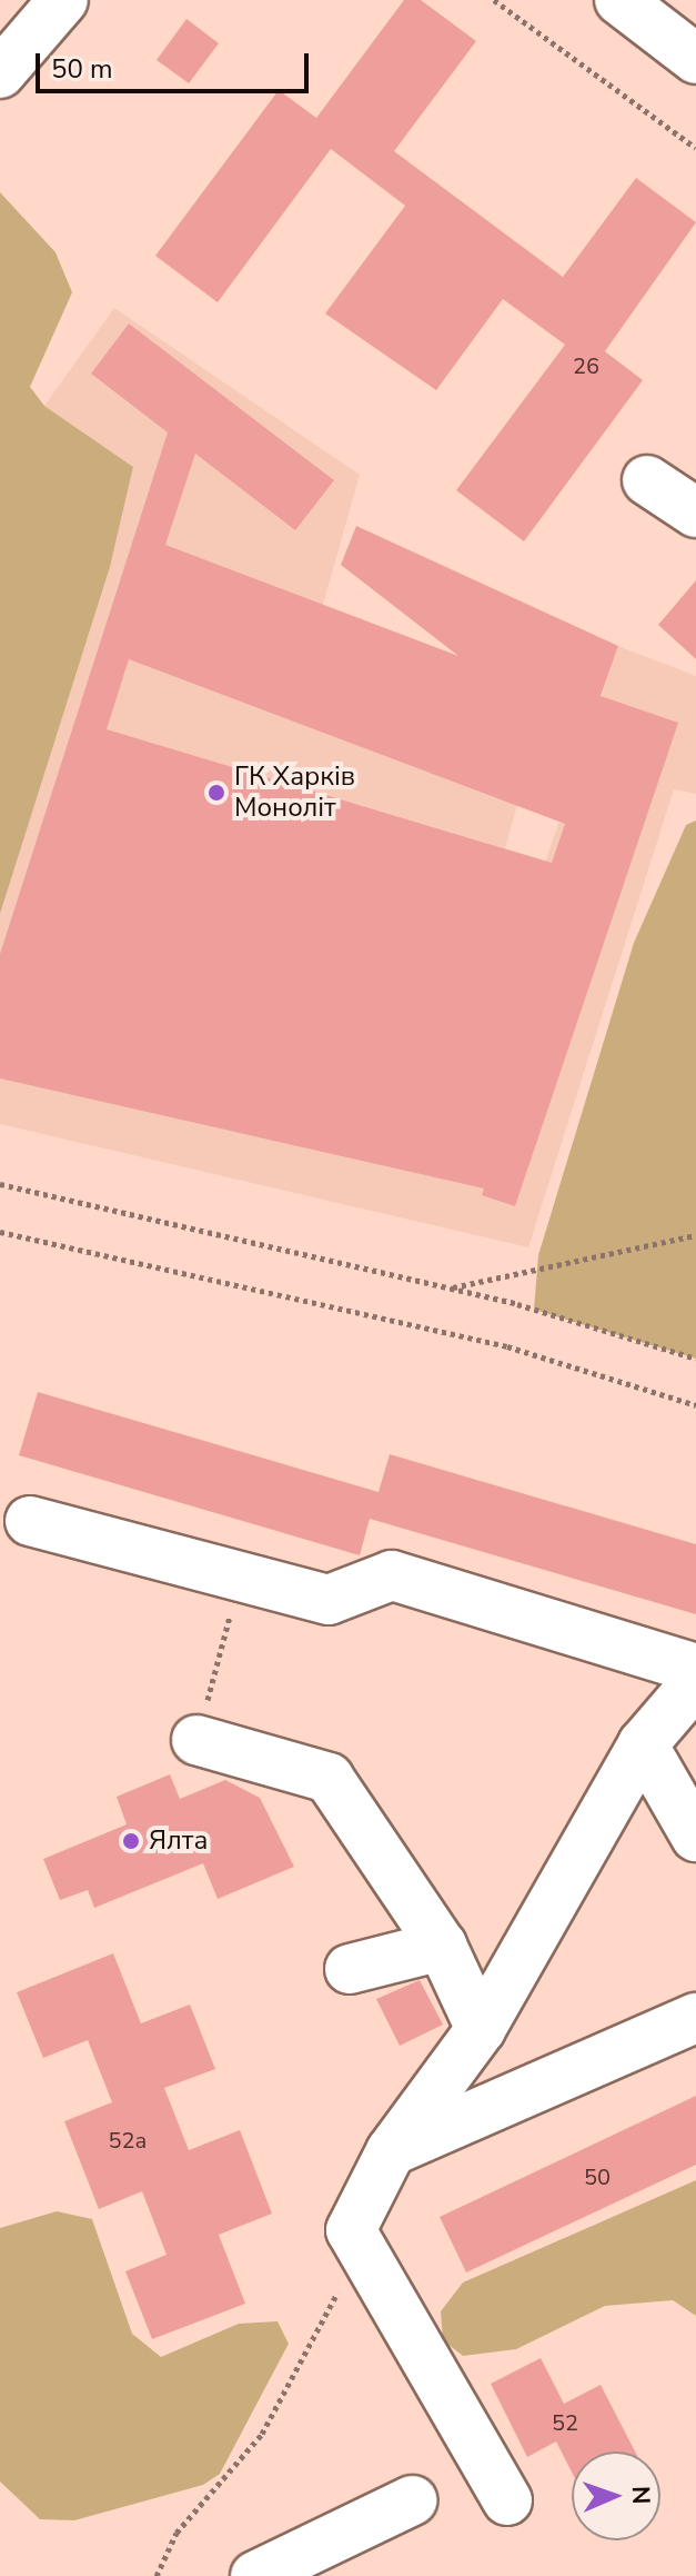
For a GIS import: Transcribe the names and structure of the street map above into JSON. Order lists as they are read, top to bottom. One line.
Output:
{"places":["ГК Харків Моноліт","Ялта"],"house_numbers":["26","52а","50","52"],"scale_bar":"50 m","north":"right"}
